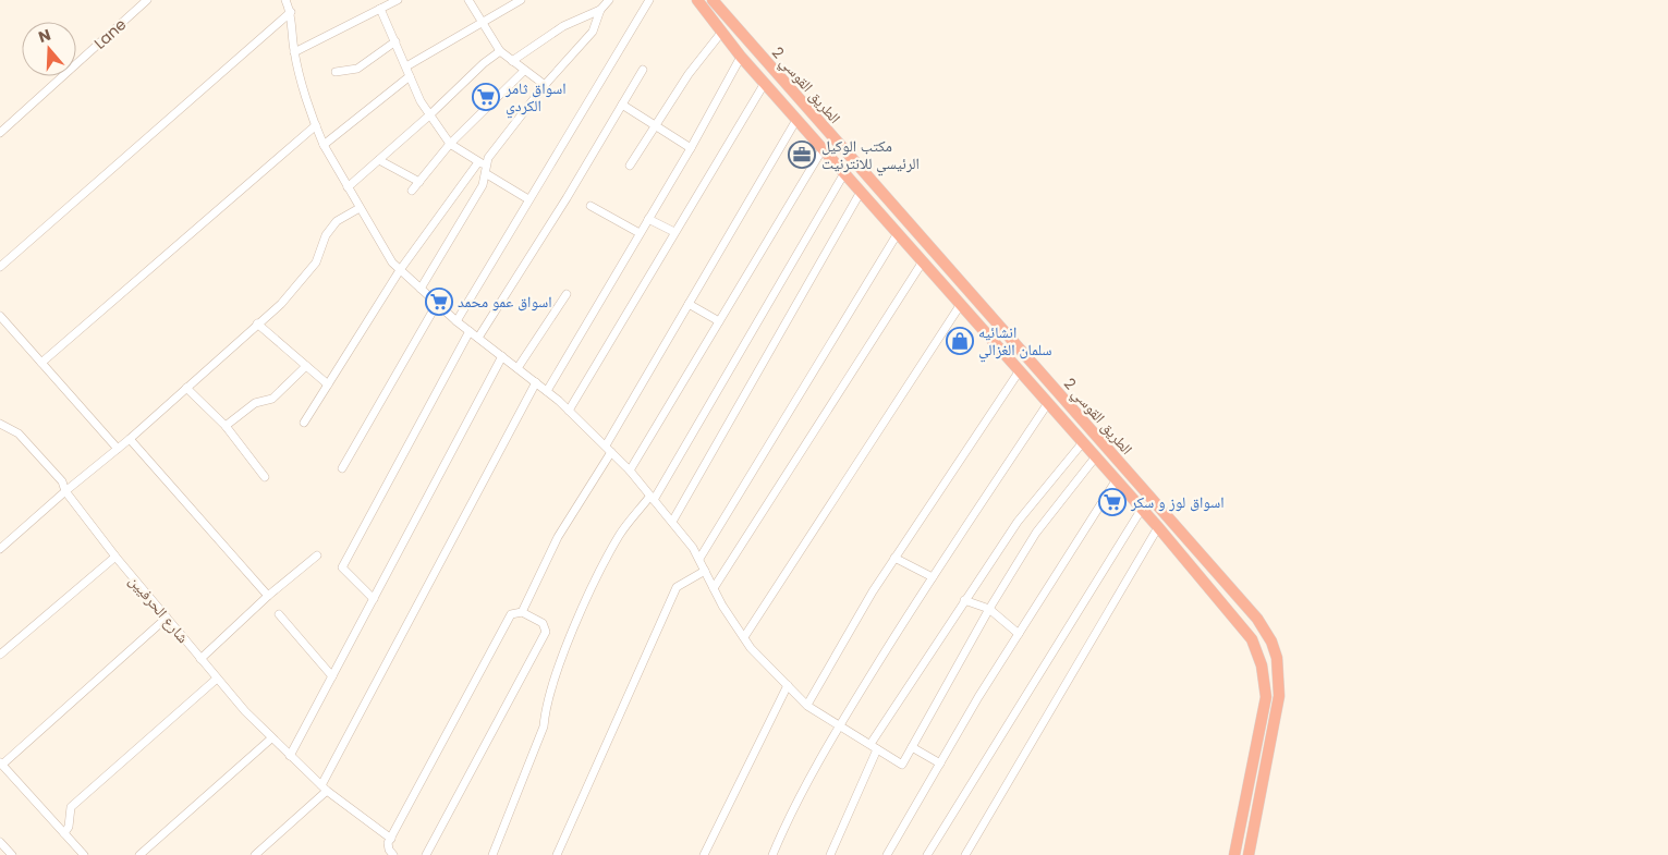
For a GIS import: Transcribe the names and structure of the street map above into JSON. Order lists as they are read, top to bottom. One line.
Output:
{"streets":{"highway":["الطريق القوسي 2"],"street":["Lane","شارع الحرفيين"]},"places":{"supermarket":["اسواق ثامر الكردي","اسواق عمو محمد","اسواق لوز و سكر"],"office":["مكتب الوكيل الرئيسي للانترنيت"],"shop":["انشائيه سلمان الغزالي"]},"north":"top"}
